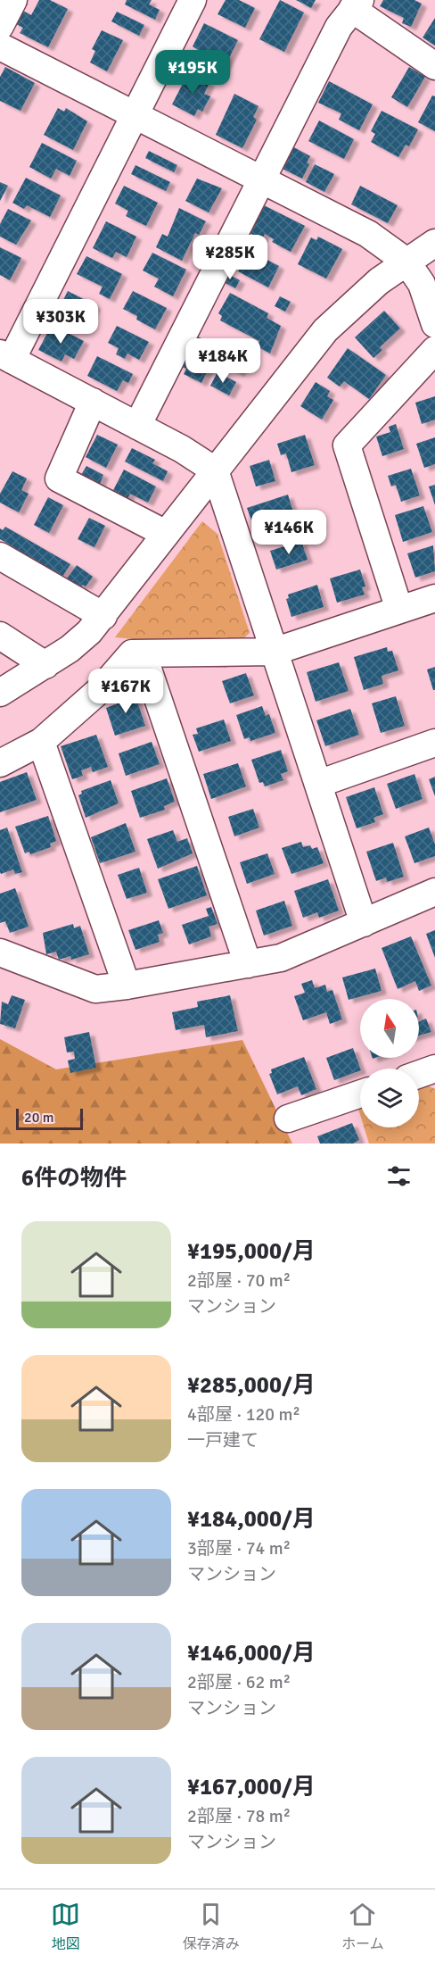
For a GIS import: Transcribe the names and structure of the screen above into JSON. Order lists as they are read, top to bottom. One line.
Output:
{"scale_bar":"20 m","north":"top","page":{"price":["¥195K","¥285K","¥303K","¥184K","¥146K","¥167K"],"scale":"20 m","heading":"6件の物件","list":[{"name":"¥195,000/月","note":"2部屋 · 70 m² · マンション"},{"name":"¥285,000/月","note":"4部屋 · 120 m² · 一戸建て"},{"name":"¥184,000/月","note":"3部屋 · 74 m² · マンション"},{"name":"¥146,000/月","note":"2部屋 · 62 m² · マンション"},{"name":"¥167,000/月","note":"2部屋 · 78 m² · マンション"}],"tabs":["地図","保存済み","ホーム"]}}
